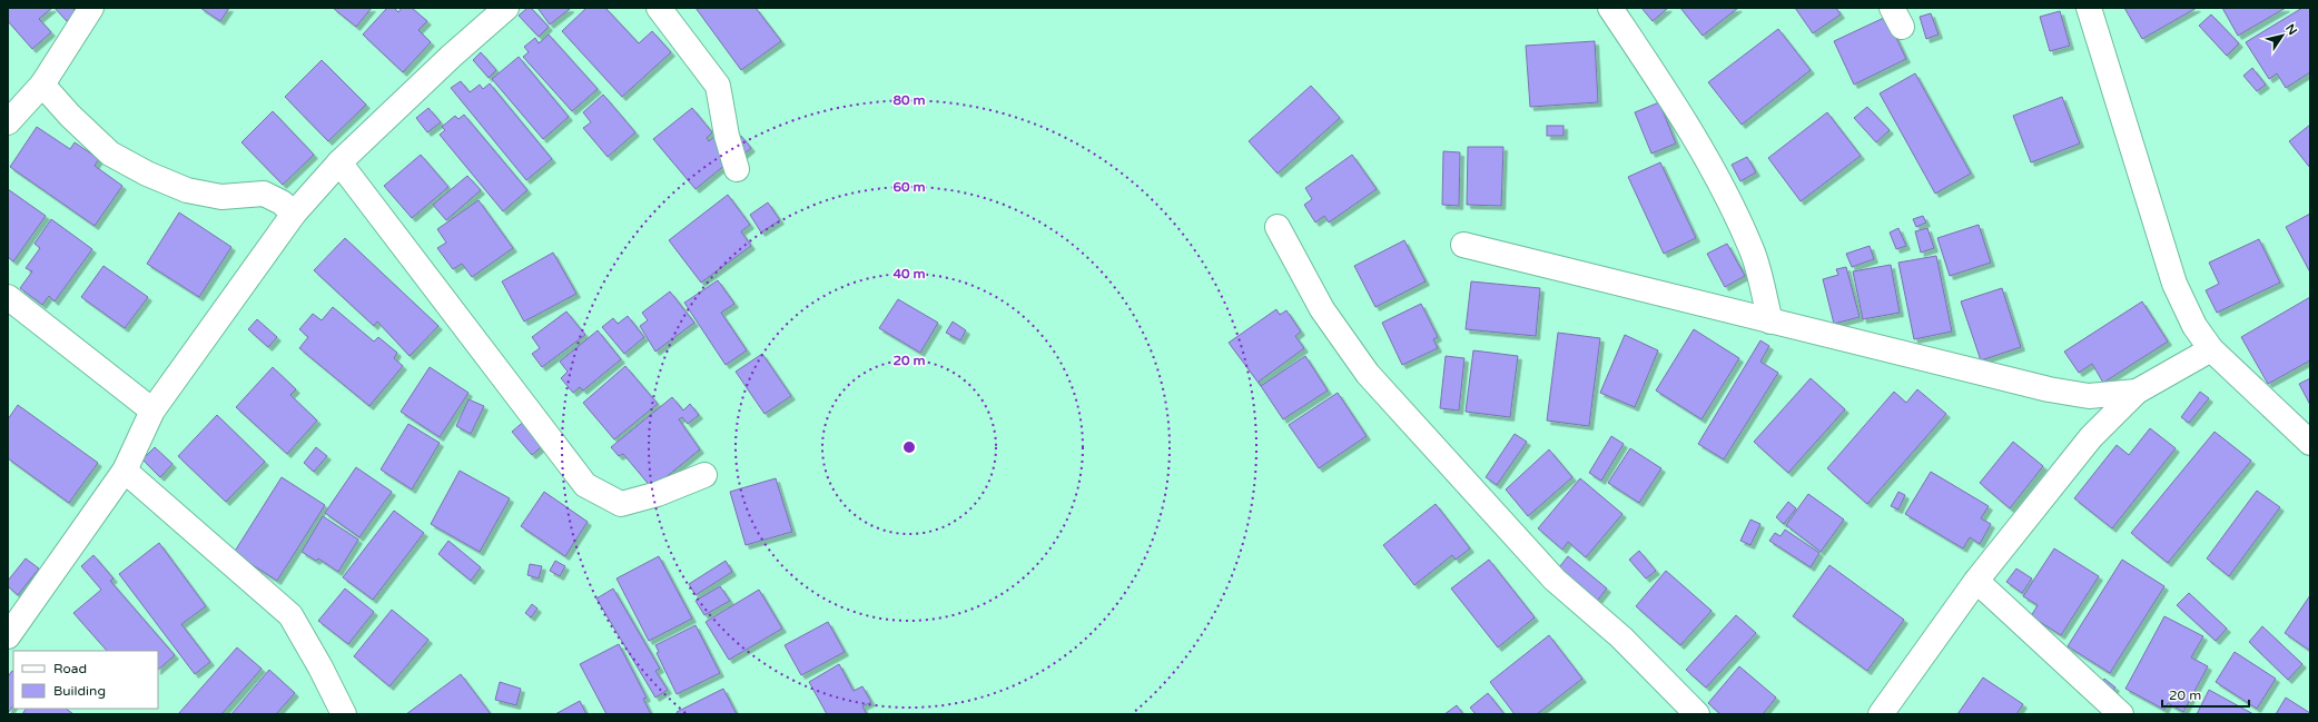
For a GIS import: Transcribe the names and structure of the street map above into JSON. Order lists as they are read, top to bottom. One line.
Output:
{"legend":["Road","Building"],"scale_bar":"20 m","north":"top right","rings":["80 m","60 m","40 m","20 m"]}
